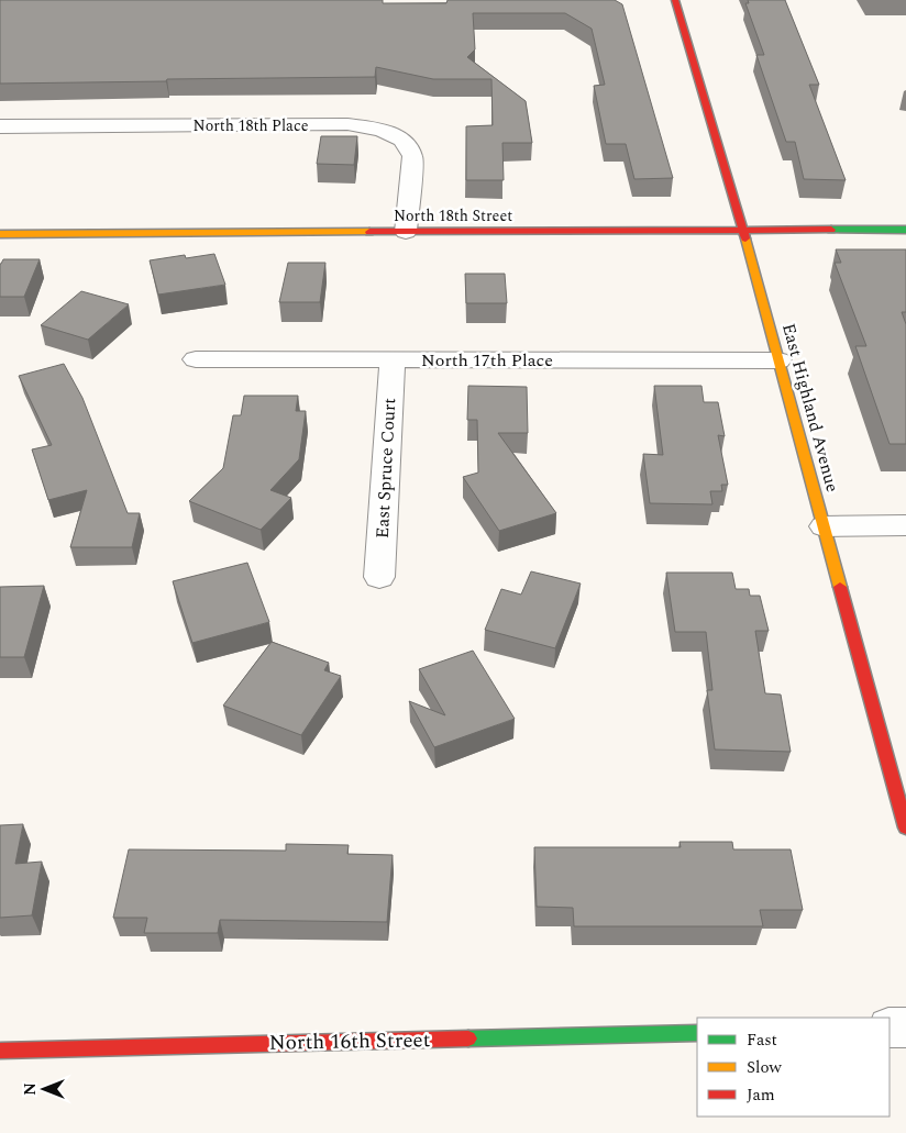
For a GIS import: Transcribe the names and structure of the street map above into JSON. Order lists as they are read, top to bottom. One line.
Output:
{"streets":{"street":["North 18th Place","North 18th Street","North 17th Place","East Highland Avenue","East Spruce Court","North 16th Street"]},"crossings":[["North 18th Place","North 18th Street"],["North 18th Street","East Highland Avenue"],["North 17th Place","East Highland Avenue"],["North 17th Place","East Spruce Court"]],"legend":["Fast","Slow","Jam"],"north":"left"}
